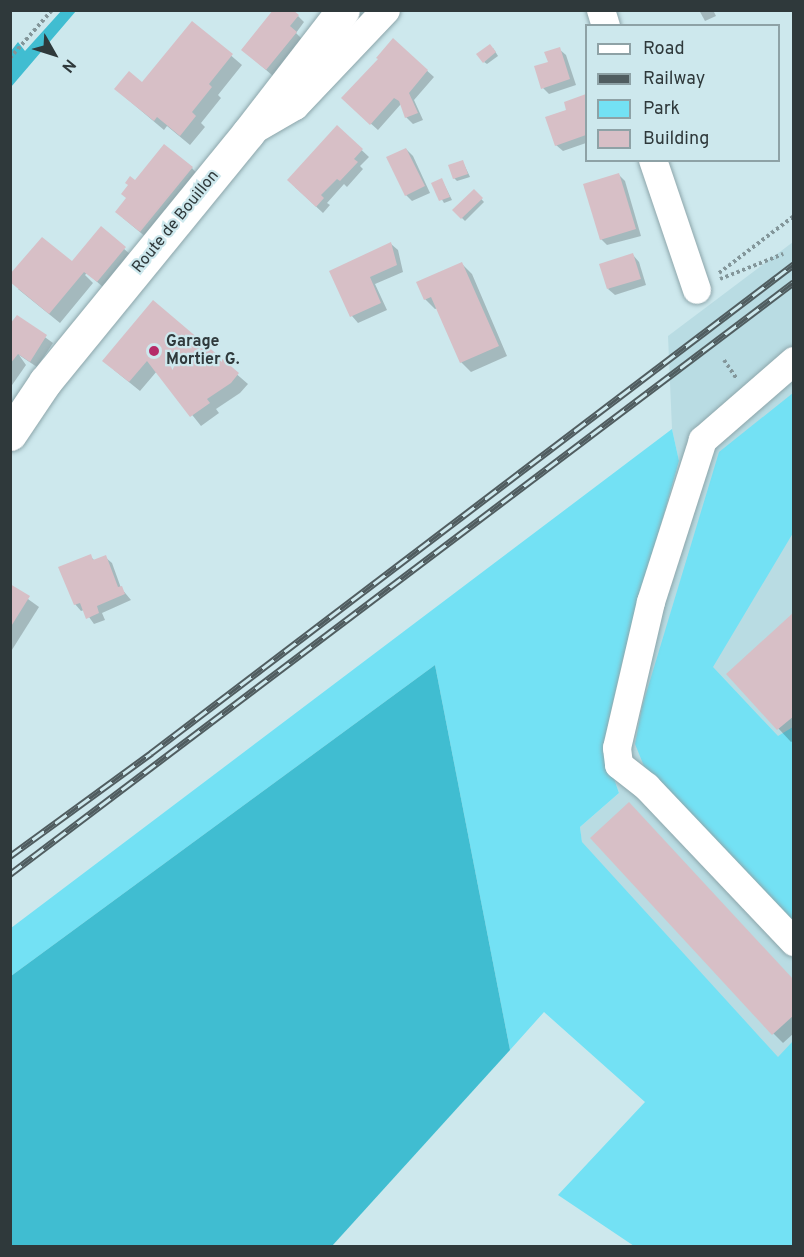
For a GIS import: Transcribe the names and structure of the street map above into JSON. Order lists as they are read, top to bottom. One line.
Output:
{"streets":{"main road":["Route de Bouillon"]},"places":["Garage Mortier G."],"legend":["Road","Railway","Park","Building"],"north":"bottom right"}
